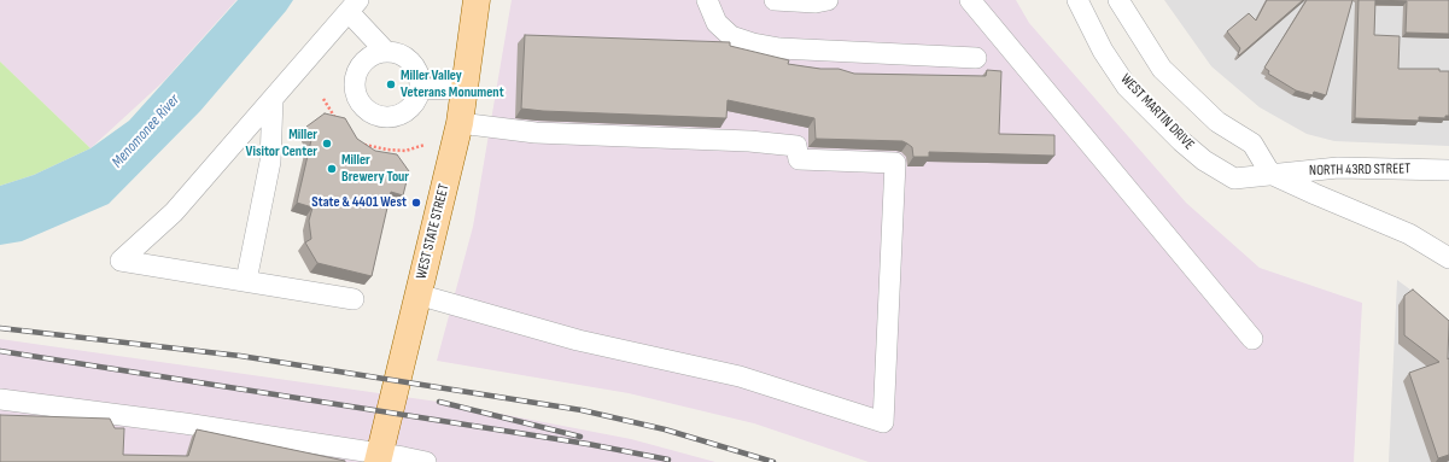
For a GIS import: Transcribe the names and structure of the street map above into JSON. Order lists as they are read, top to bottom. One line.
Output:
{"streets":{"main road":["WEST STATE STREET"],"street":["WEST MARTIN DRIVE","NORTH 43RD STREET"]},"crossings":[["WEST MARTIN DRIVE","NORTH 43RD STREET"]],"water":["Menomonee River"],"places":["Miller Valley Veterans Monument","Miller Visitor Center","Miller Brewery Tour","State & 4401 West"]}
